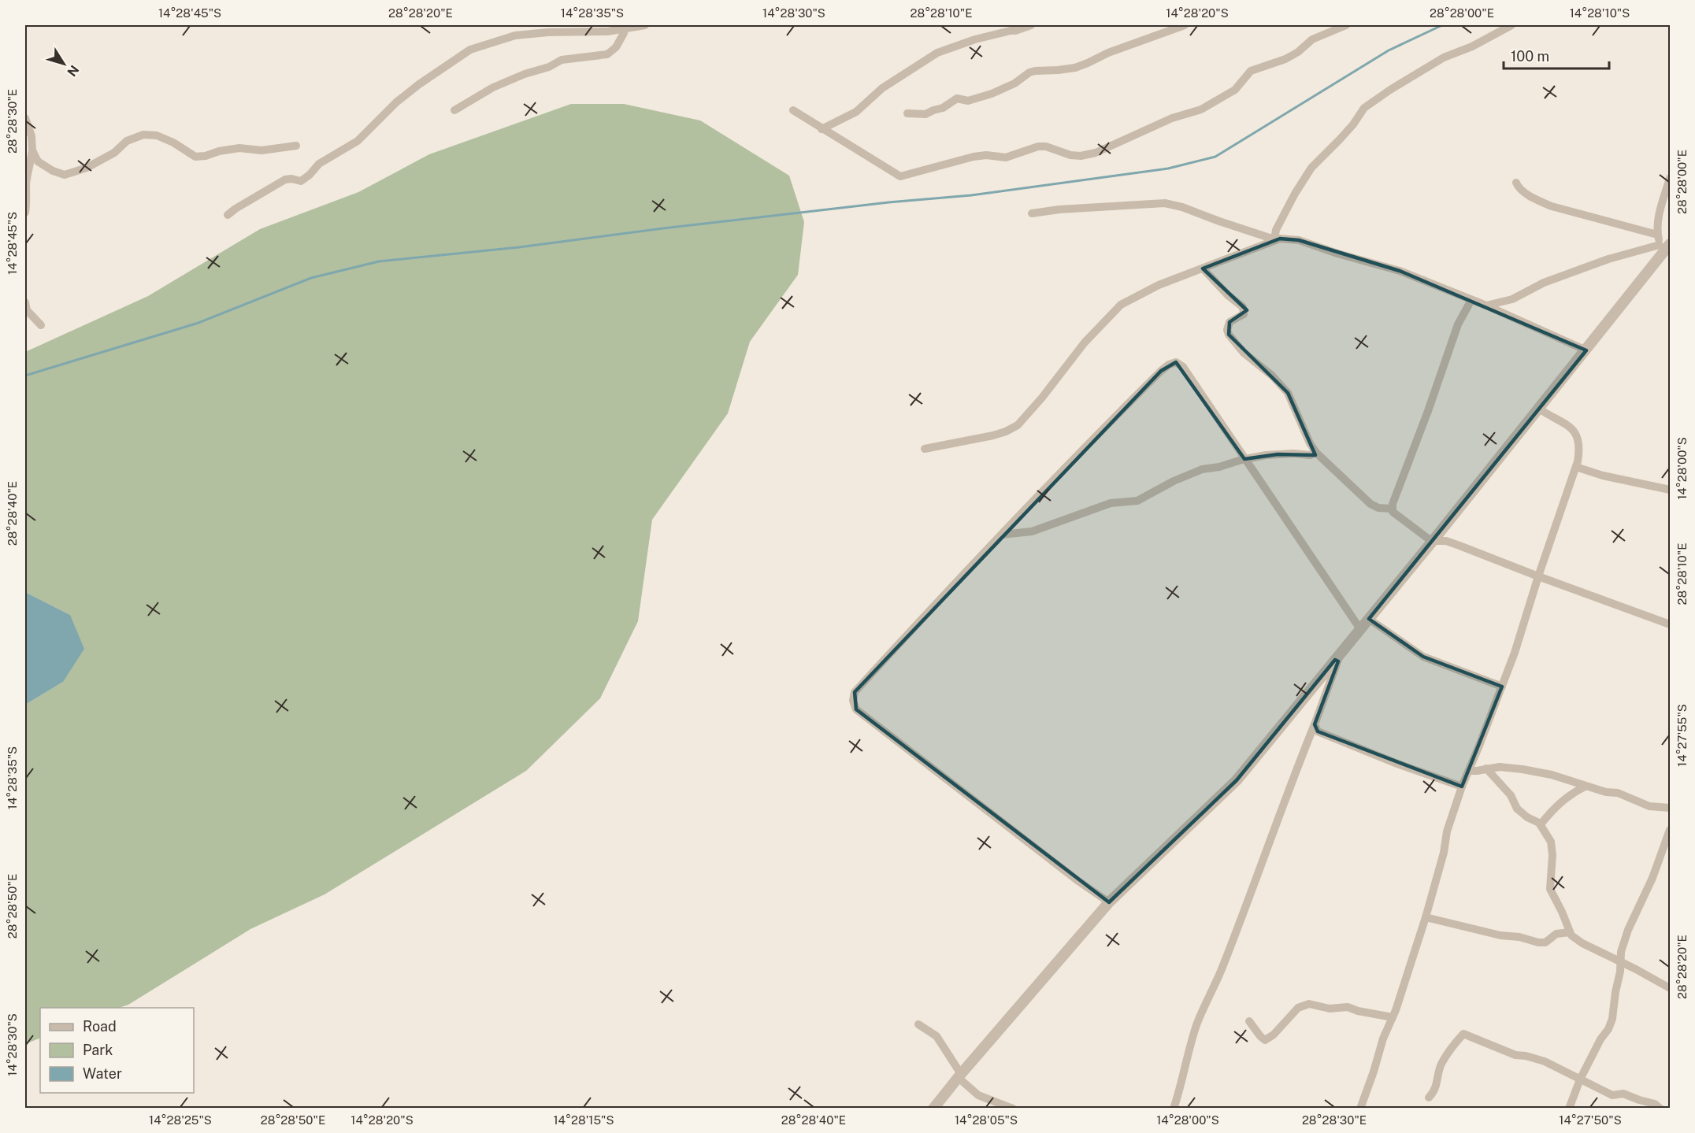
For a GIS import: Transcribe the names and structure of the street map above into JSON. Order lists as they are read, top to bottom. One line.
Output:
{"legend":["Road","Park","Water"],"scale_bar":"100 m","north":"bottom right","coordinates":["14°28'45\"S","28°28'20\"E","14°28'35\"S","14°28'30\"S","28°28'10\"E","14°28'20\"S","28°28'00\"E","14°28'10\"S","28°28'30\"E","14°28'00\"S","28°28'40\"E","14°27'55\"S","28°28'50\"E","14°28'25\"S","14°28'15\"S","14°28'05\"S","14°27'50\"S"]}
